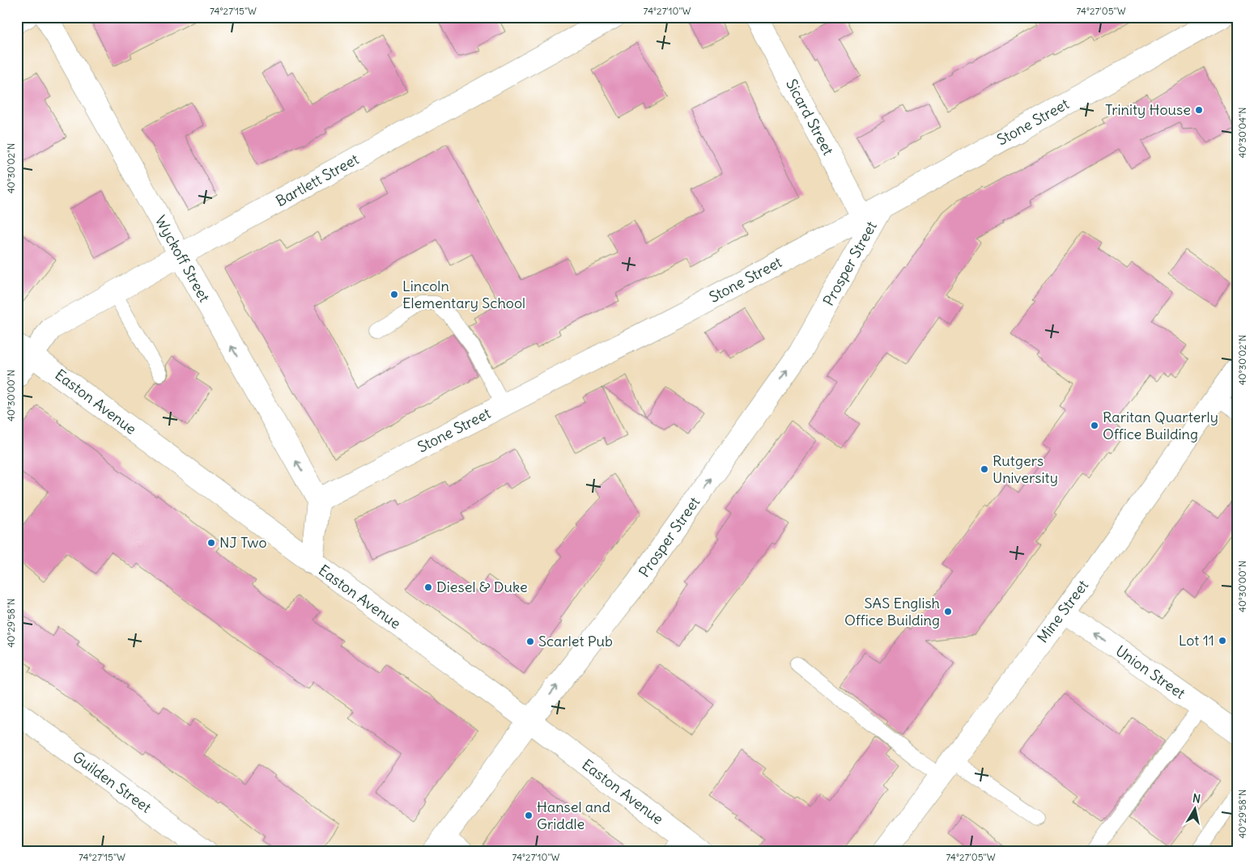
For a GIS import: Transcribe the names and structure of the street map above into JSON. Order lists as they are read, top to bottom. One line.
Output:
{"streets":{"street":["Sicard Street","Stone Street","Bartlett Street","Wyckoff Street","Prosper Street","Easton Avenue","Mine Street","Union Street","Guilden Street"]},"crossings":[["Sicard Street","Stone Street"],["Sicard Street","Prosper Street"],["Stone Street","Wyckoff Street"],["Stone Street","Prosper Street"],["Bartlett Street","Wyckoff Street"],["Bartlett Street","Easton Avenue"],["Prosper Street","Easton Avenue"],["Mine Street","Union Street"]],"one_way":["Wyckoff Street","Prosper Street","Union Street"],"places":["Trinity House","Lincoln Elementary School","Raritan Quarterly Office Building","Rutgers University","NJ Two","Diesel & Duke","SAS English Office Building","Lot 11","Scarlet Pub","Hansel and Griddle"],"north":"top","coordinates":["74°27'15\"W","74°27'10\"W","74°27'05\"W","40°30'04\"N","40°30'02\"N","40°30'00\"N","40°29'58\"N"]}
